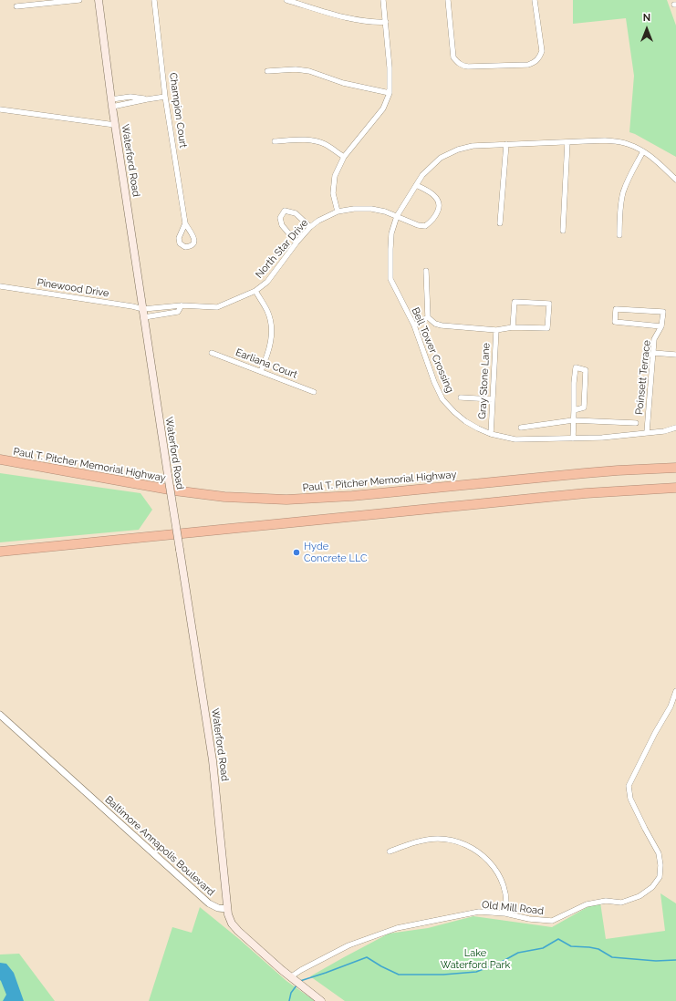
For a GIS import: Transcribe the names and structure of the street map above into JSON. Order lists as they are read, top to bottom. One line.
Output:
{"streets":{"highway":["Paul T. Pitcher Memorial Highway"],"main road":["Waterford Road"],"street":["Champion Court","North Star Drive","Pinewood Drive","Bell Tower Crossing","Earliana Court","Poinsett Terrace","Gray Stone Lane","Baltimore Annapolis Boulevard","Old Mill Road"]},"crossings":[["Waterford Road","North Star Drive"],["Waterford Road","Pinewood Drive"],["Waterford Road","Baltimore Annapolis Boulevard"],["North Star Drive","Pinewood Drive"],["North Star Drive","Bell Tower Crossing"],["Bell Tower Crossing","Poinsett Terrace"],["Bell Tower Crossing","Gray Stone Lane"]],"parks":["Lake Waterford Park"],"places":["Hyde Concrete LLC"],"north":"top"}
